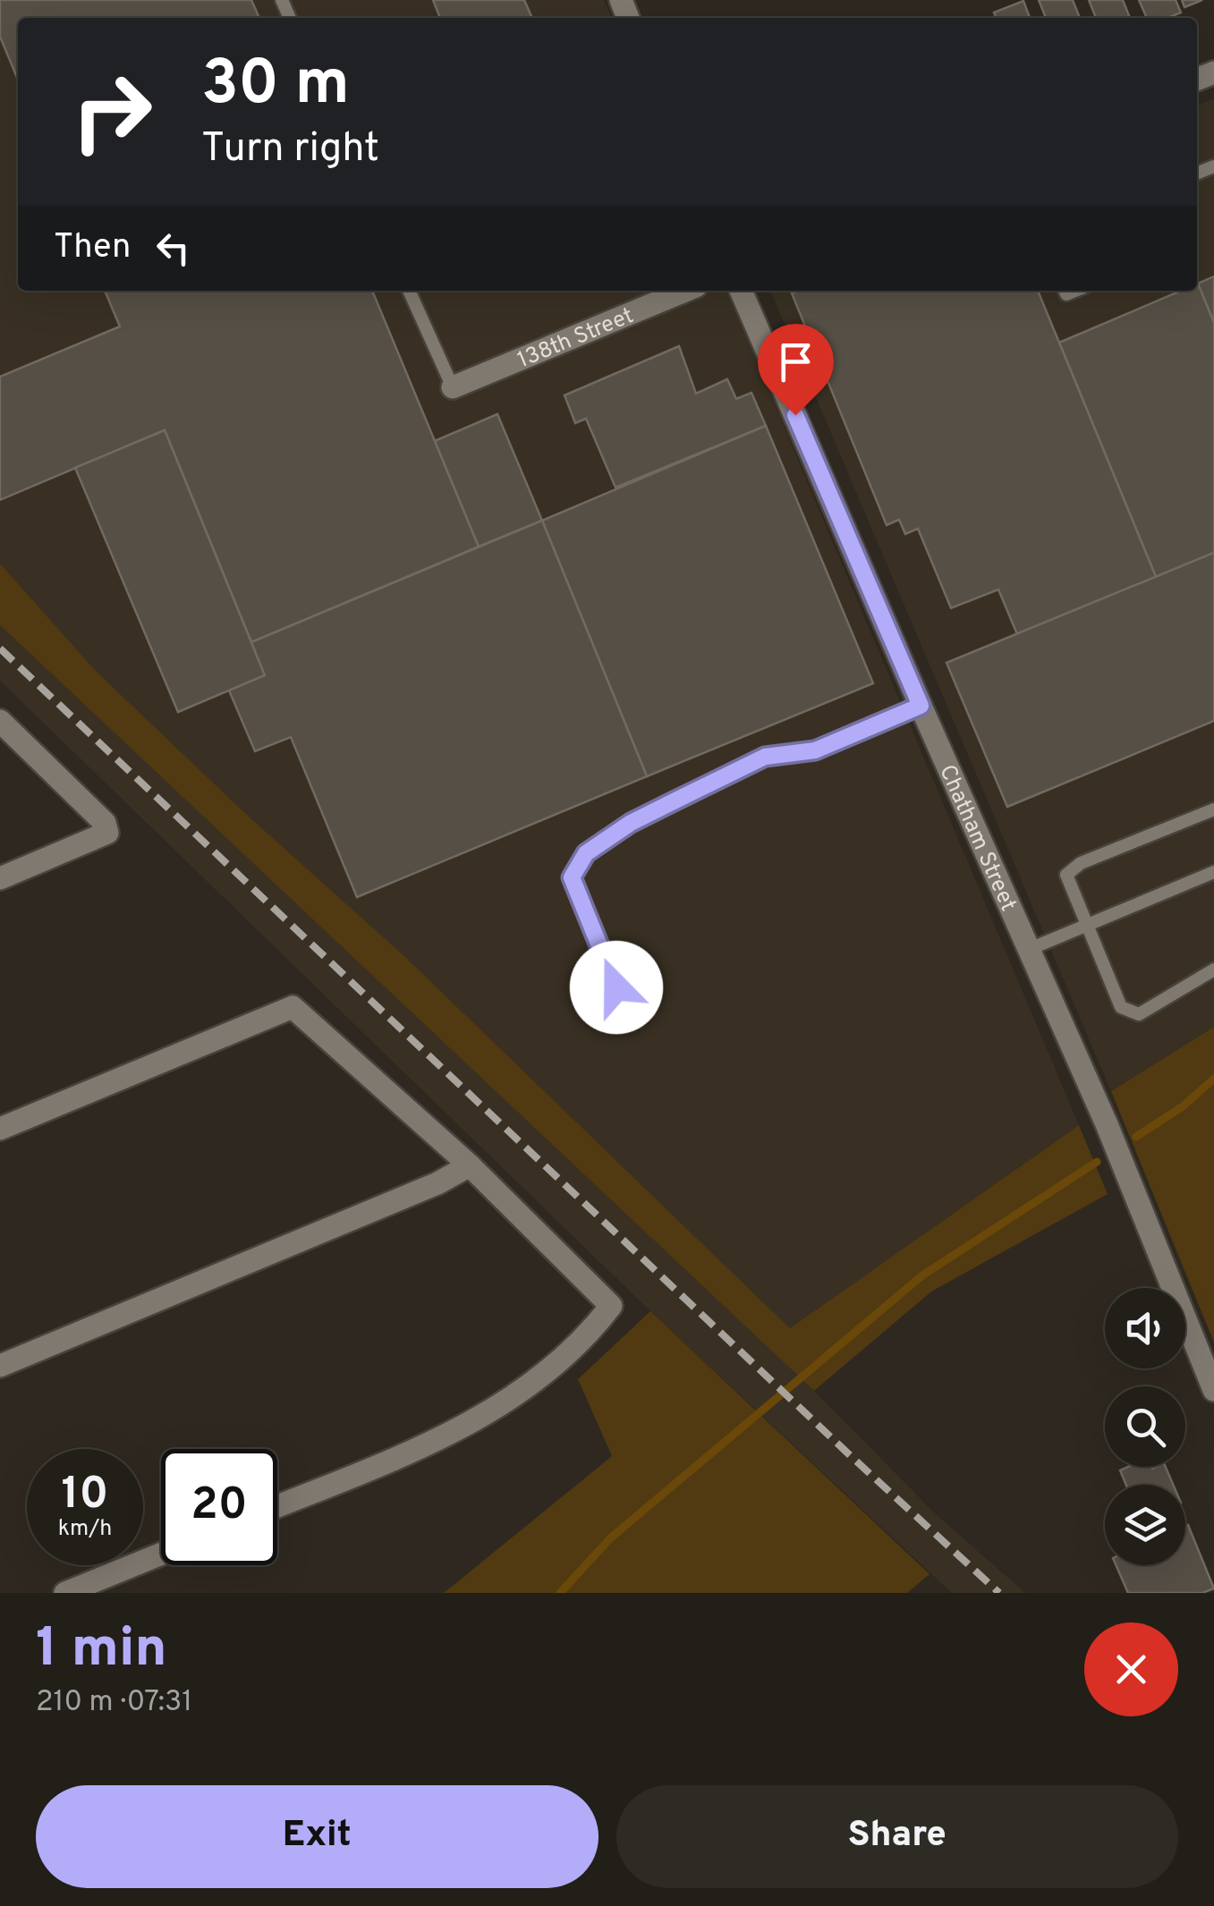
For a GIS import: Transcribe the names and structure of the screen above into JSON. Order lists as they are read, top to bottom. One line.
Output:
{"streets":{"street":["138th Street","Chatham Street"]},"page":{"turn":["30 m","Turn right"],"then":"Then","speed":"10 km/h","limit":"20","heading":["1 min","210 m · 07:31"],"buttons":["Exit","Share"]}}
